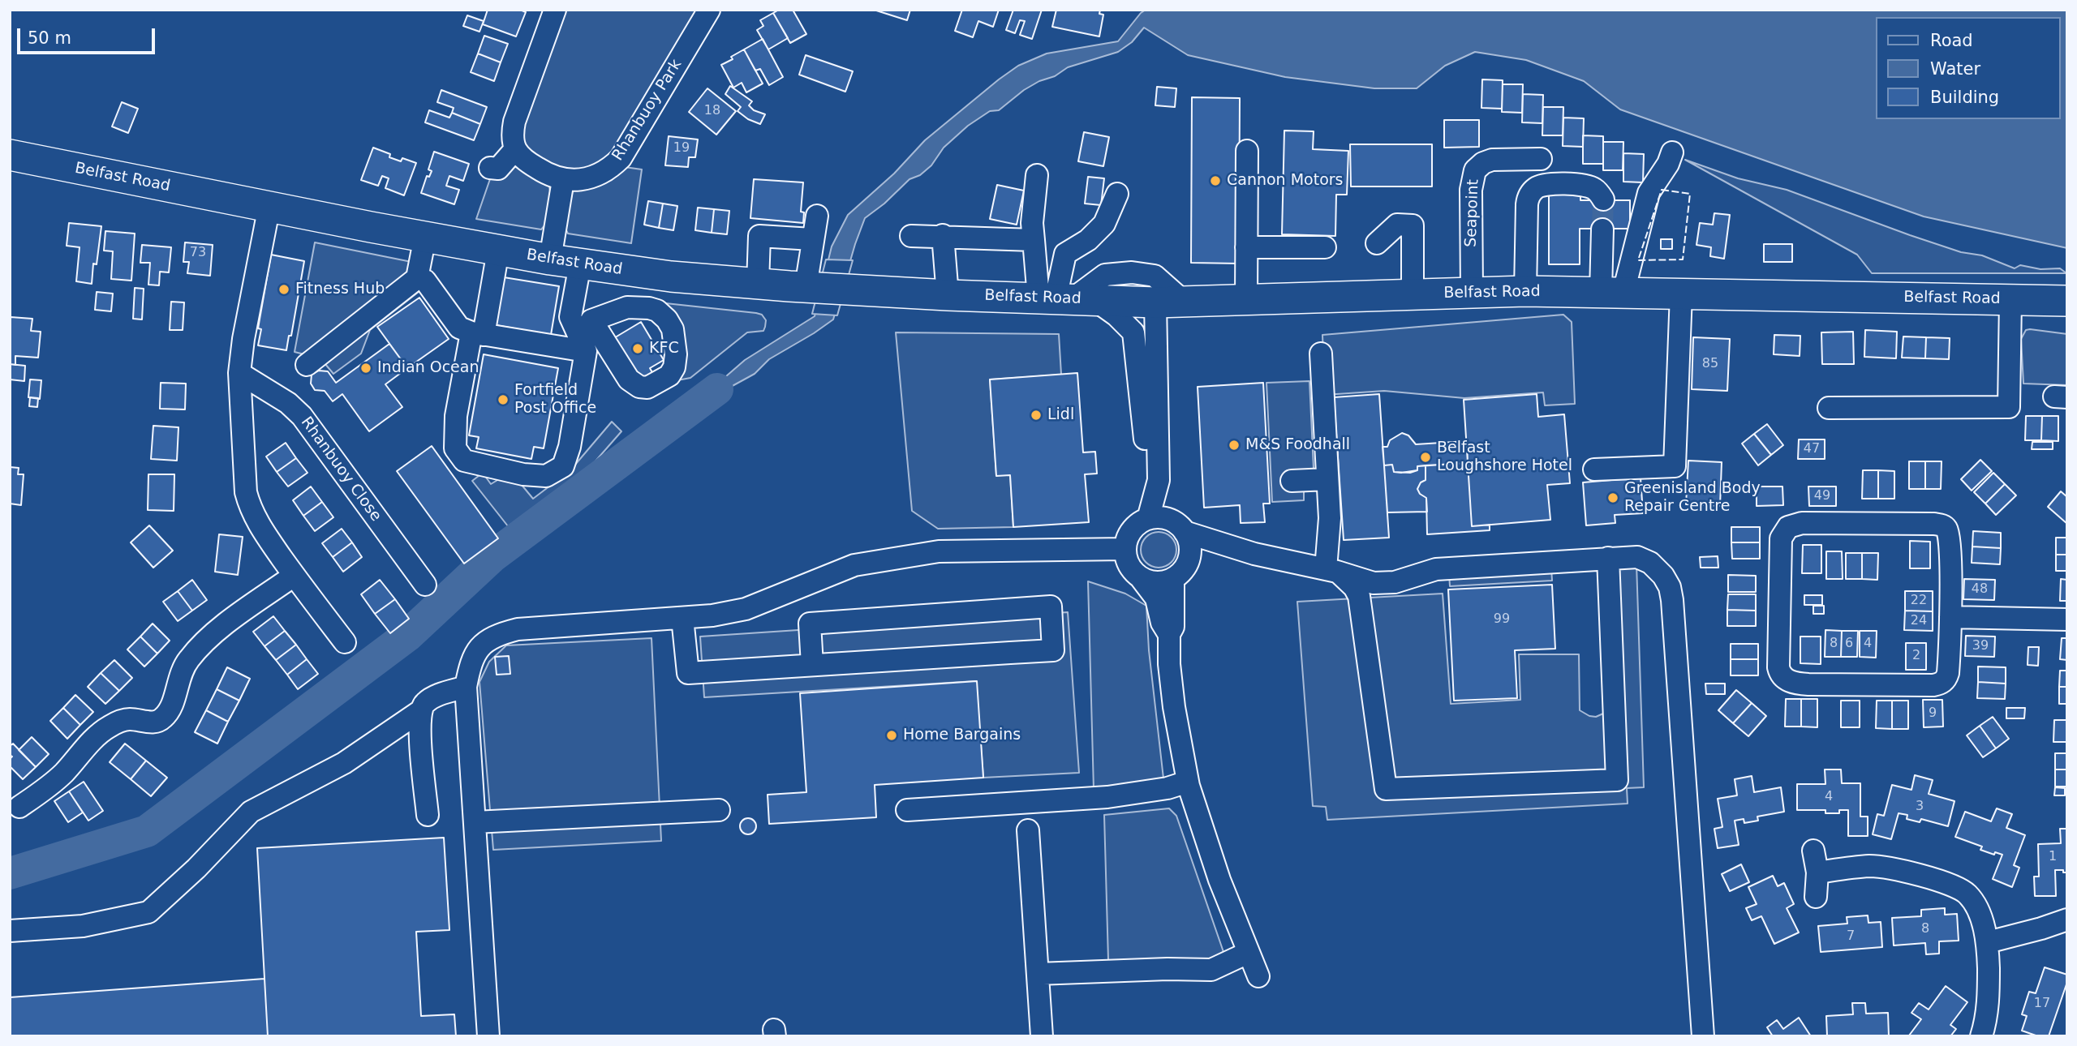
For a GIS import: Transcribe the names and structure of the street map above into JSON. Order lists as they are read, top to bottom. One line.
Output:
{"streets":{"highway":["Belfast Road"],"street":["Rhanbuoy Park","Seapoint","Rhanbuoy Close"]},"crossings":[["Belfast Road","Seapoint"]],"places":["Cannon Motors","Fitness Hub","KFC","Indian Ocean","Fortfield Post Office","Lidl","M&S Foodhall","Belfast Loughshore Hotel","Greenisland Body Repair Centre","Home Bargains"],"house_numbers":["18","19","73","85","47","49","48","22","99","24","8","6","4","39","2","9","4","3","1","8","7","17"],"legend":["Road","Water","Building"],"scale_bar":"50 m"}
